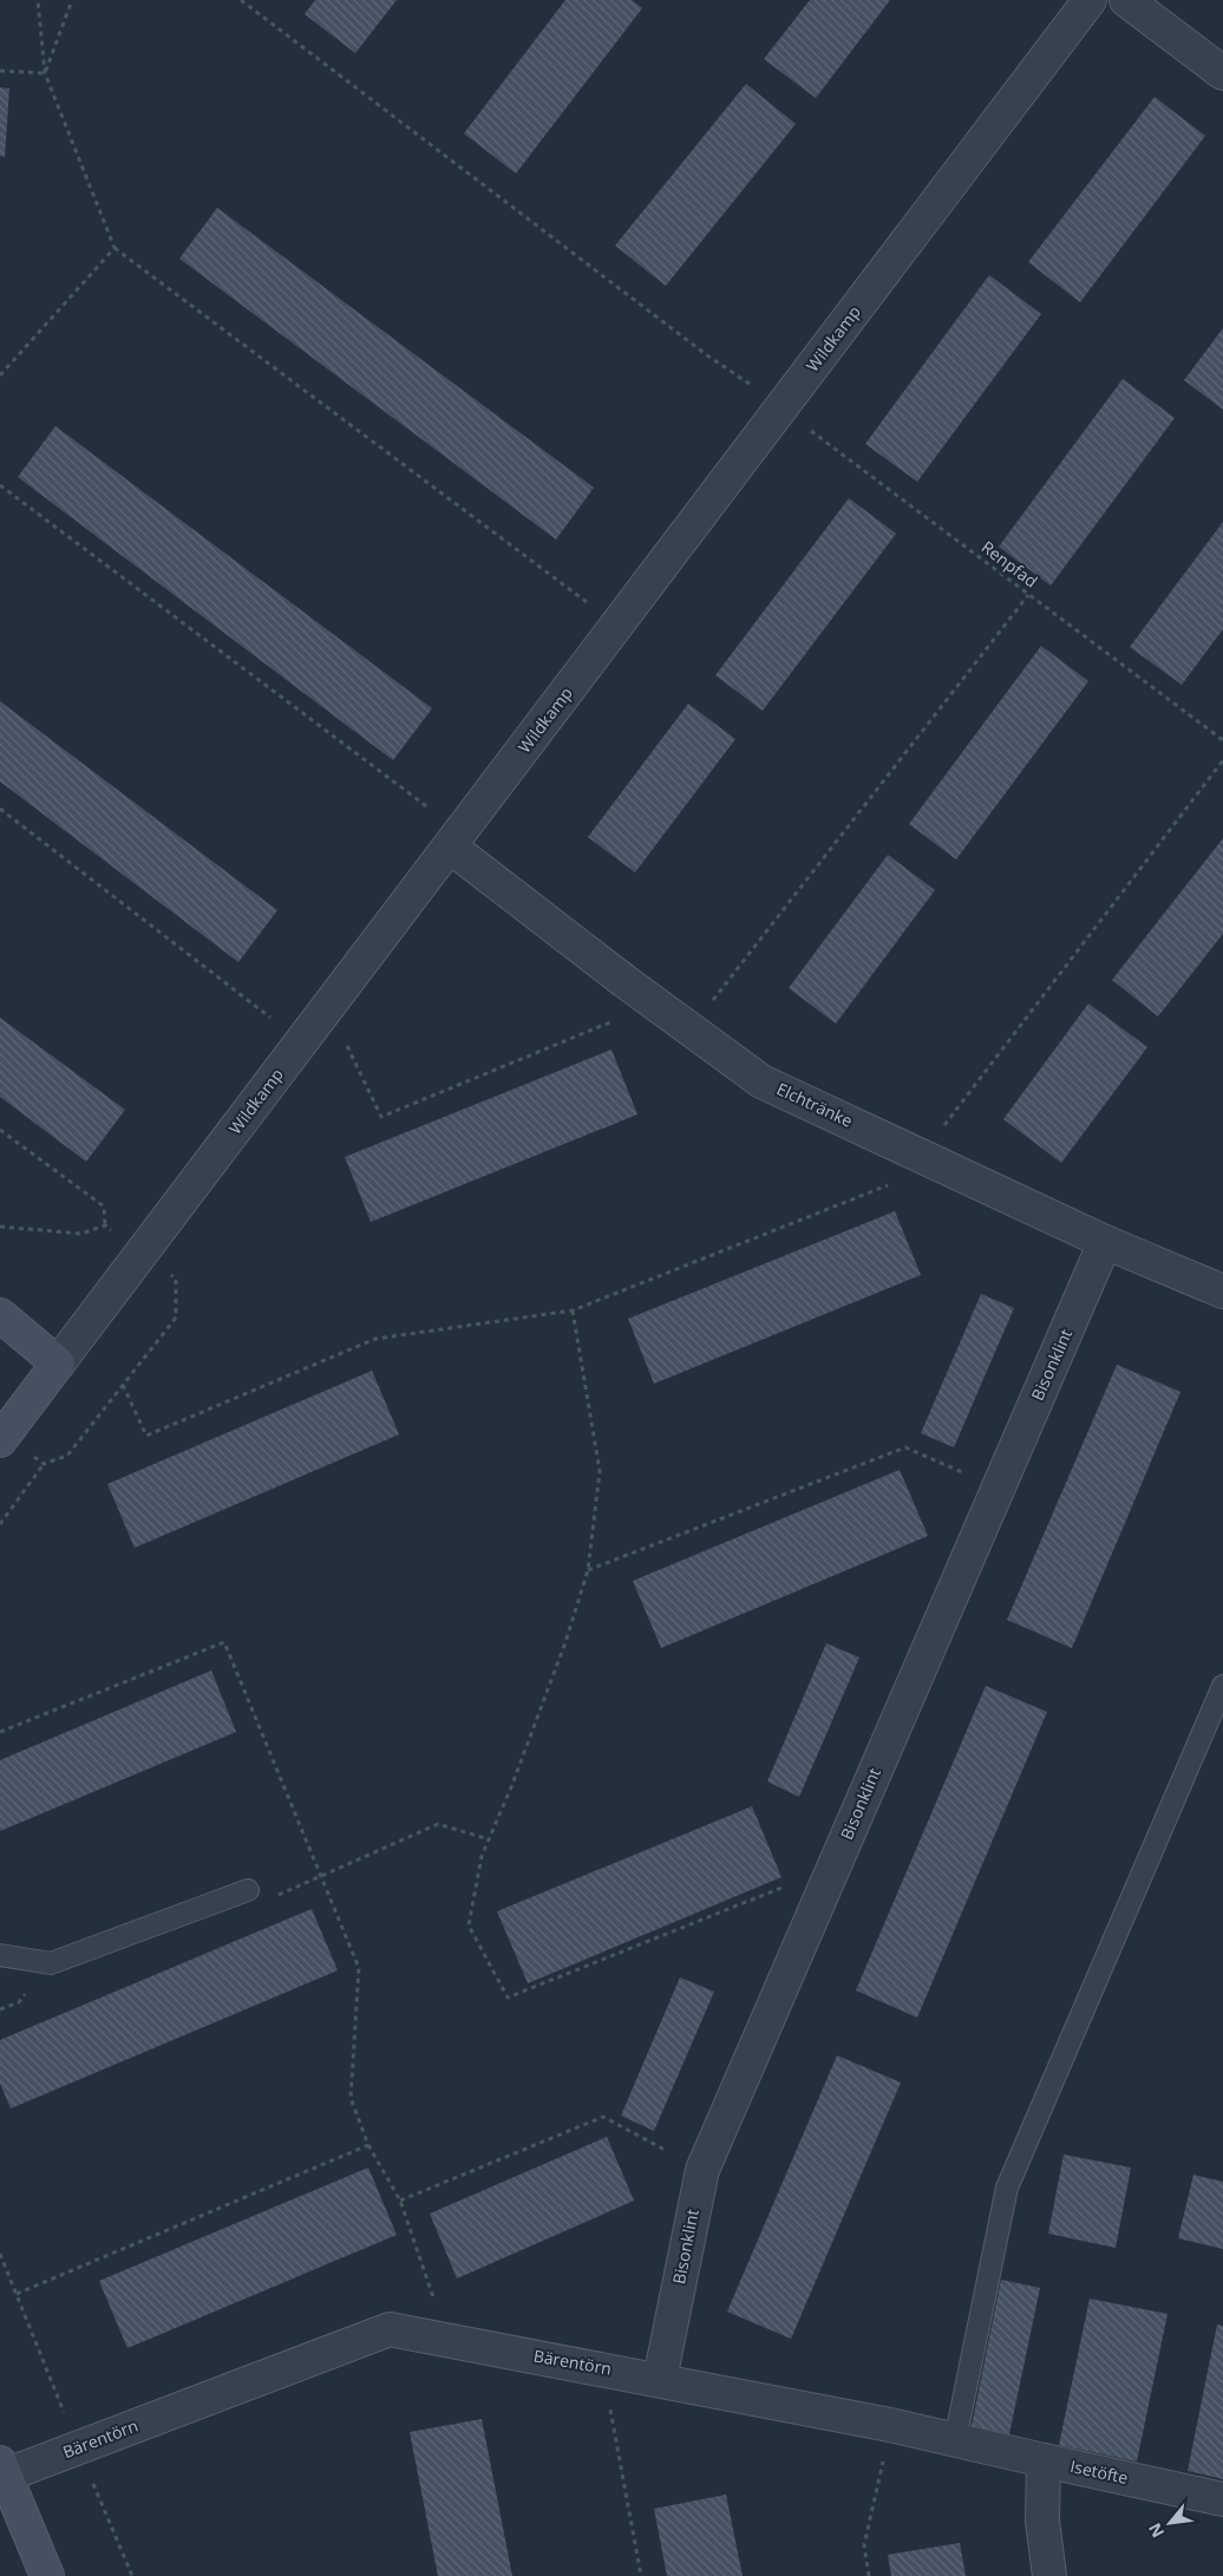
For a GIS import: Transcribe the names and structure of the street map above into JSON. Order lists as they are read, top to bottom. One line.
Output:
{"streets":{"street":["Wildkamp","Elchtränke","Bisonklint","Bärentörn","Isetöfte"],"path":["Renpfad"]},"crossings":[["Wildkamp","Renpfad"],["Wildkamp","Elchtränke"],["Elchtränke","Bisonklint"],["Bisonklint","Bärentörn"],["Bärentörn","Isetöfte"]],"north":"bottom left"}
